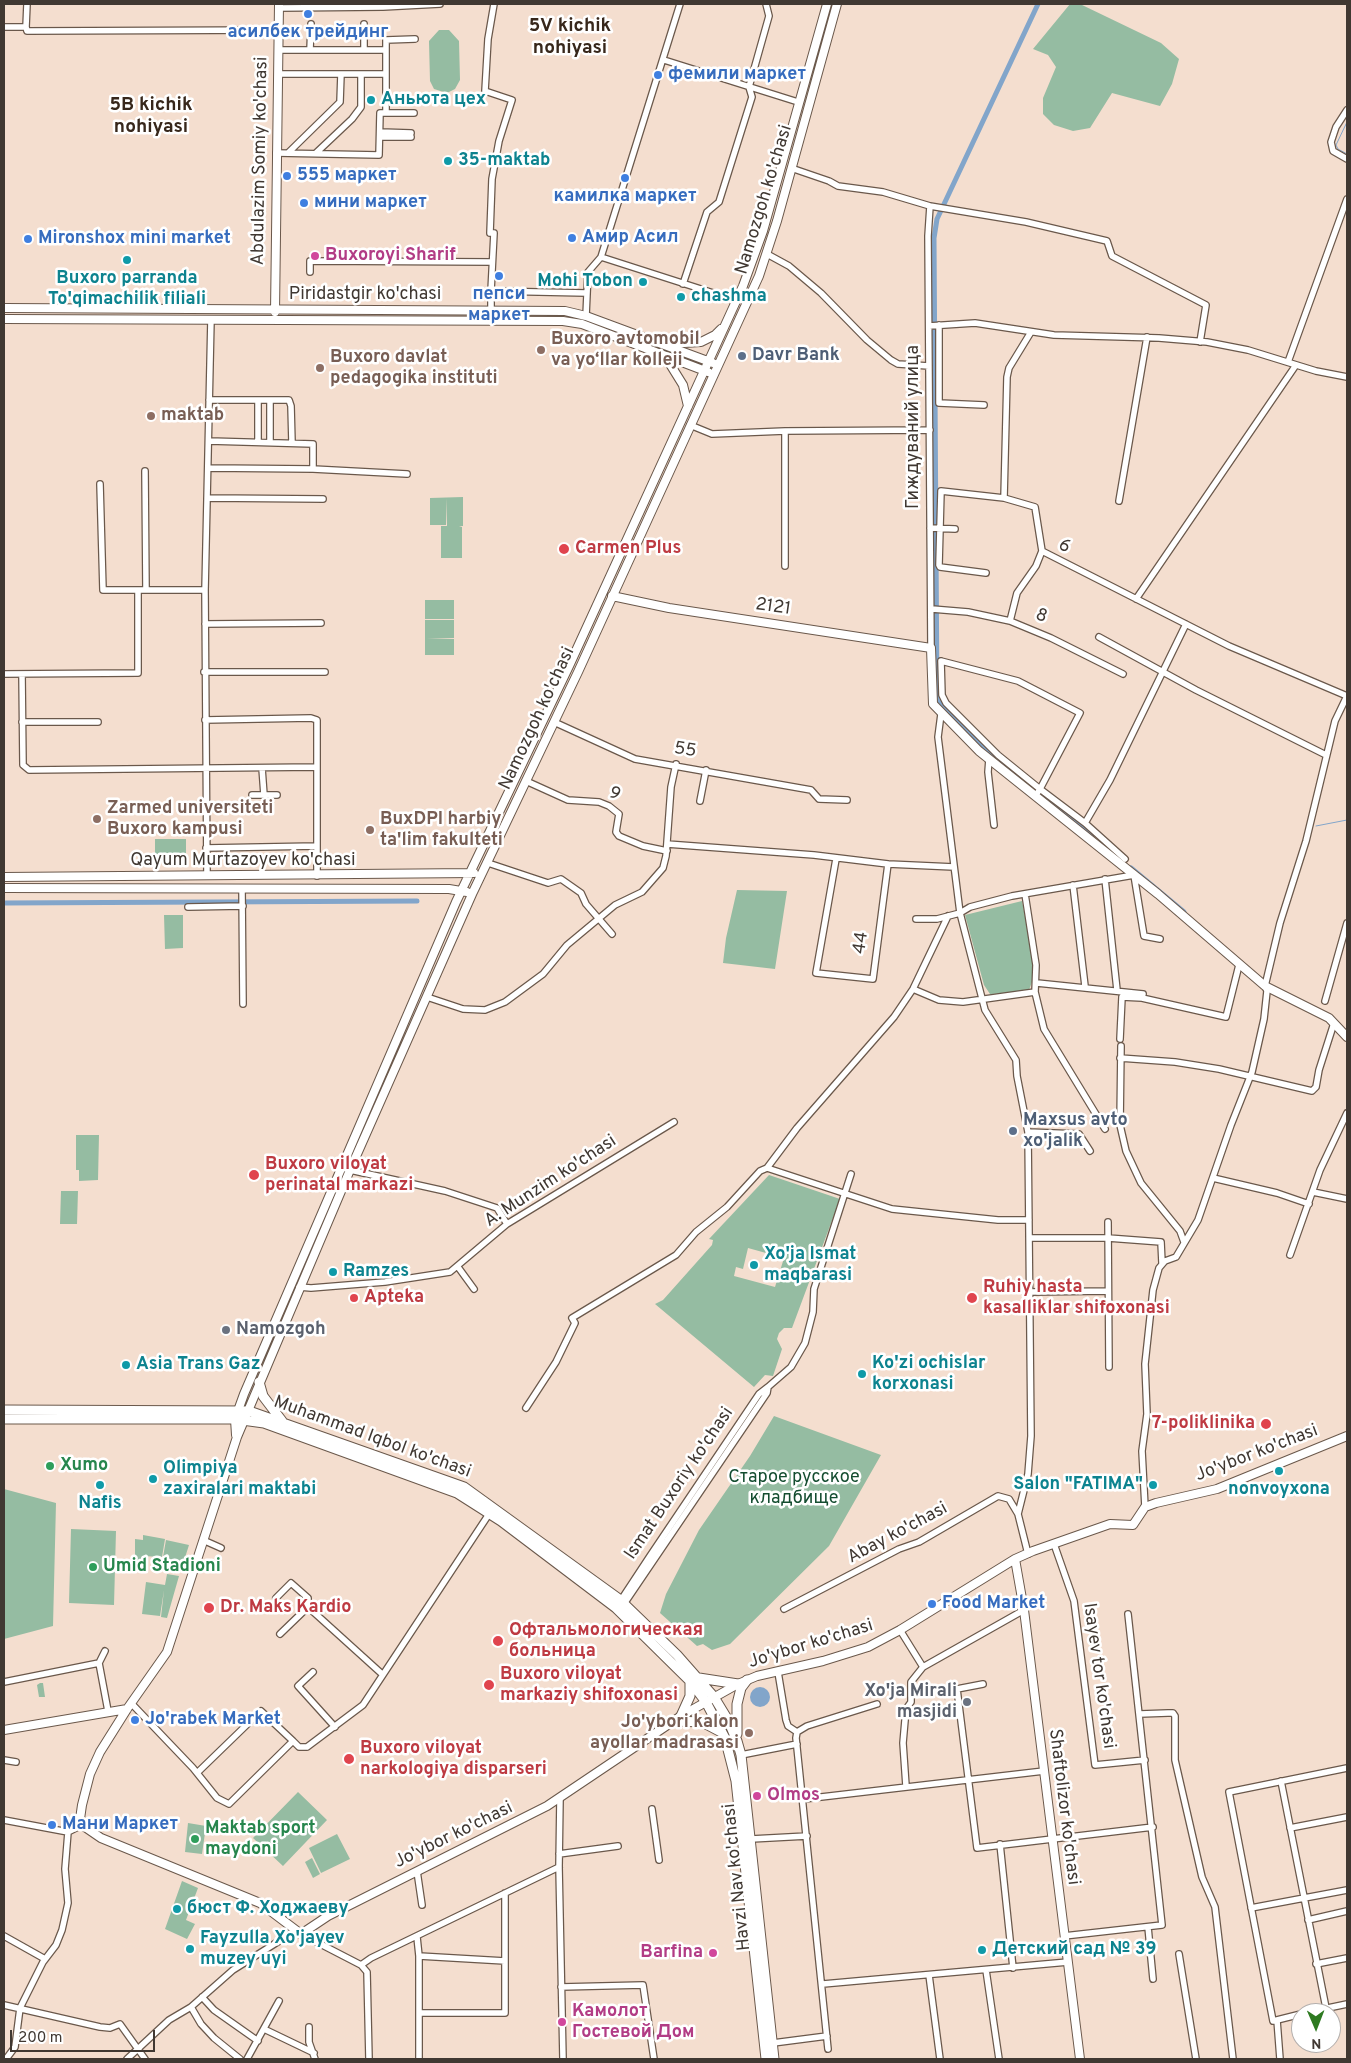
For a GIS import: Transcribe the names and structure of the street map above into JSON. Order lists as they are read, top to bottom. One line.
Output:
{"streets":{"main road":["Abdulazim Somiy ko'chasi","Namozgoh ko'chasi","Piridastgir ko'chasi","2121","Qayum Murtazoyev ko'chasi","Muhammad Iqbol ko'chasi","Jo'ybor ko'chasi","Shaftolizor ko'chasi","Havzi Nav ko'chasi"],"street":["Гиждуваний улица","6","8","55","9","44","A. Munzim ko'chasi","Ismat Buxoriy ko'chasi","Abay ko'chasi","Isayev tor ko'chasi"]},"crossings":[["Abdulazim Somiy ko'chasi","Piridastgir ko'chasi"],["Namozgoh ko'chasi","Piridastgir ko'chasi"],["Namozgoh ko'chasi","2121"],["Namozgoh ko'chasi","55"],["Namozgoh ko'chasi","9"],["Namozgoh ko'chasi","Qayum Murtazoyev ko'chasi"],["Namozgoh ko'chasi","A. Munzim ko'chasi"],["Namozgoh ko'chasi","Muhammad Iqbol ko'chasi"],["Гиждуваний улица","6"],["Гиждуваний улица","2121"],["Гиждуваний улица","8"],["9","44"],["Muhammad Iqbol ko'chasi","Jo'ybor ko'chasi"],["Muhammad Iqbol ko'chasi","Ismat Buxoriy ko'chasi"],["Muhammad Iqbol ko'chasi","Havzi Nav ko'chasi"],["Jo'ybor ko'chasi","Isayev tor ko'chasi"],["Jo'ybor ko'chasi","Shaftolizor ko'chasi"],["Jo'ybor ko'chasi","Havzi Nav ko'chasi"]],"districts":["5V kichik nohiyasi","5B kichik nohiyasi"],"parks":["Старое русское кладбище"],"places":["асилбек трейдинг","фемили маркет","Аньюта цех","35-maktab","555 маркет","камилка маркет","мини маркет","Амир Асил","Mironshox mini market","Buxoroyi Sharif","Buxoro parranda To'qimachilik filiali","пепси маркет","Mohi Tobon","chashma","Buxoro avtomobil va yo‘llar kolleji","Davr Bank","Buxoro davlat pedagogika instituti","maktab","Carmen Plus","Zarmed universiteti Buxoro kampusi","BuxDPI harbiy ta'lim fakulteti","Maxsus avto xo'jalik","Buxoro viloyat perinatal markazi","Xo'ja Ismat maqbarasi","Ramzes","Apteka","Ruhiy hasta kasalliklar shifoxonasi","Namozgoh","Asia Trans Gaz","Ko'zi ochislar korxonasi","7-poliklinika","Xumo","nonvoyxona","Olimpiya zaxiralari maktabi","Nafis","Salon \"FATIMA\"","Umid Stadioni","Food Market","Dr. Maks Kardio","Офтальмологическая больница","Buxoro viloyat markaziy shifoxonasi","Xo'ja Mirali masjidi","Jo'rabek Market","Jo'ybori kalon ayollar madrasasi","Buxoro viloyat narkologiya disparseri","Olmos","Мани Маркет","Maktab sport maydoni","бюст Ф. Ходжаеву","Fayzulla Xo'jayev muzey uyi","Детский сад № 39","Barfina","Камолот Гостевой Дом"],"scale_bar":"200 m","north":"bottom"}
